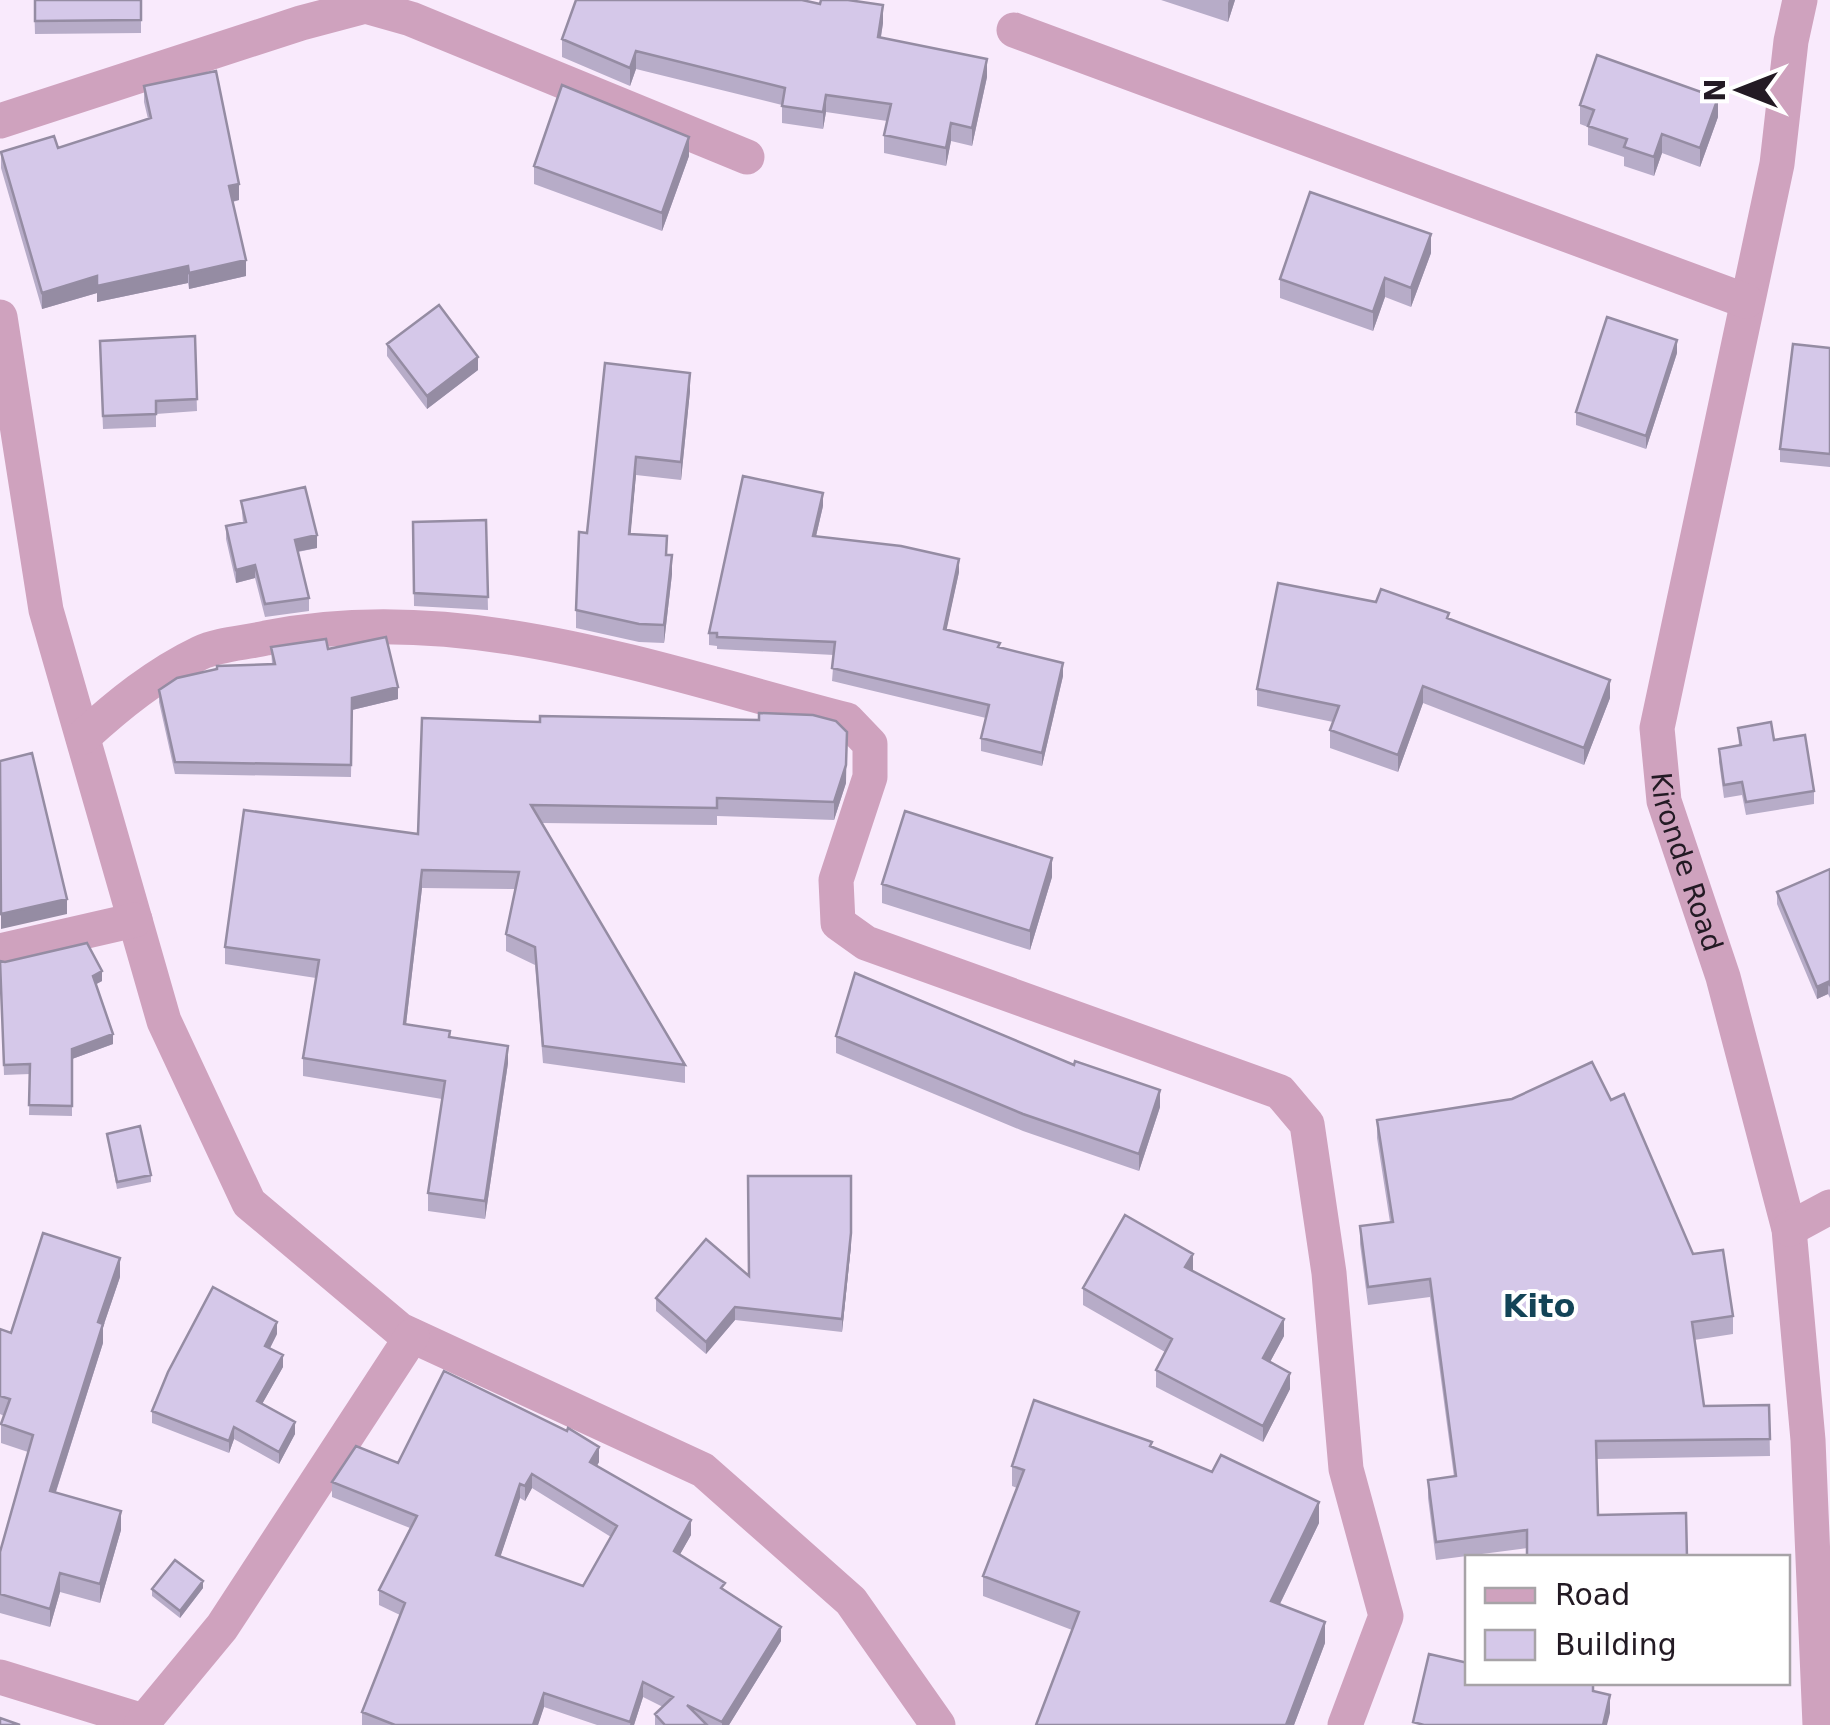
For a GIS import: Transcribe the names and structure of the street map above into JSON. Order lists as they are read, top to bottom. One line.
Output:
{"streets":{"street":["Kironde Road"]},"districts":["Kito"],"legend":["Road","Building"],"north":"left"}
